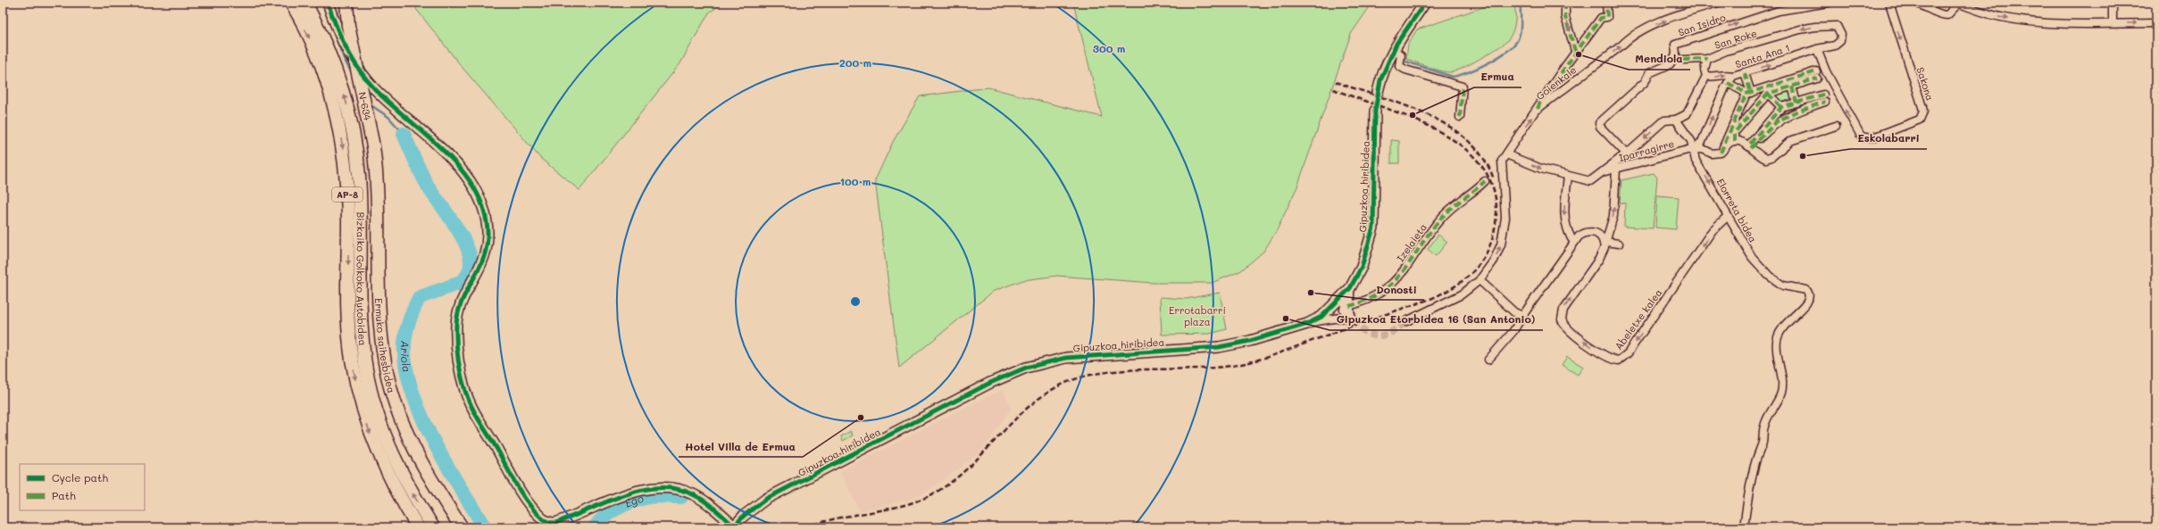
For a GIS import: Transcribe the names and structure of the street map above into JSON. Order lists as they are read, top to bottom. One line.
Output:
{"streets":{"highway":["N-634","AP-8","Bizkaiko Golkoko Autobidea","Ermuko saihesbidea"],"street":["San Isidro","San Roke","Santa Ana 1","Goienkale","Sakona","Iparragirre","Gipuzkoa hiribidea","Elorreta bidea","Izelaieta","Abeletxe kalea"]},"crossings":[["San Roke","Santa Ana 1"],["San Roke","Elorreta bidea"],["Santa Ana 1","Sakona"],["Santa Ana 1","Iparragirre"],["Santa Ana 1","Elorreta bidea"],["N-634","Ermuko saihesbidea"],["Iparragirre","Elorreta bidea"],["Elorreta bidea","Abeletxe kalea"]],"one_way":["San Isidro","Goienkale"],"water":["Ariola","Ego"],"parks":["Errotabarri plaza"],"places":["Mendiola","Ermua","Eskolabarri","Donosti","Gipuzkoa Etorbidea 16 (San Antonio)","Hotel Villa de Ermua"],"legend":["Cycle path","Path"],"rings":["300 m","200 m","100 m"]}
